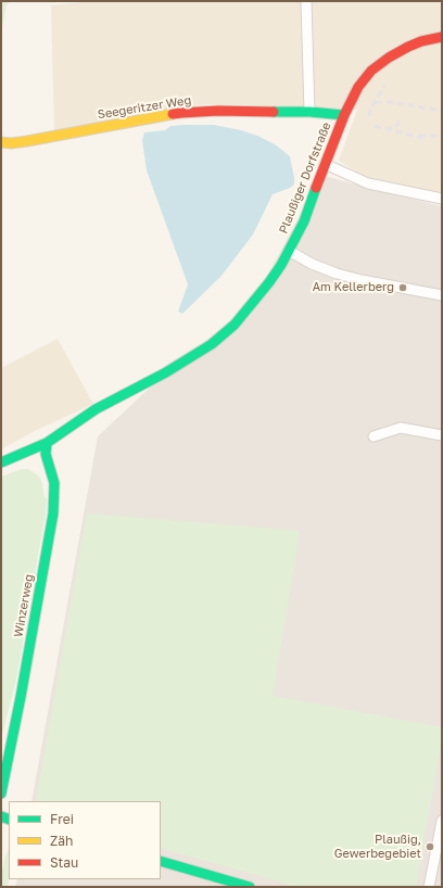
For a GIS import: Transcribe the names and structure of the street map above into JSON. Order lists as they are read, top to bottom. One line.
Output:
{"streets":{"street":["Seegeritzer Weg","Plaußiger Dorfstraße","Winzerweg"]},"crossings":[["Seegeritzer Weg","Plaußiger Dorfstraße"],["Plaußiger Dorfstraße","Winzerweg"]],"places":["Am Kellerberg","Plaußig, Gewerbegebiet"],"legend":["Frei","Zäh","Stau"]}
